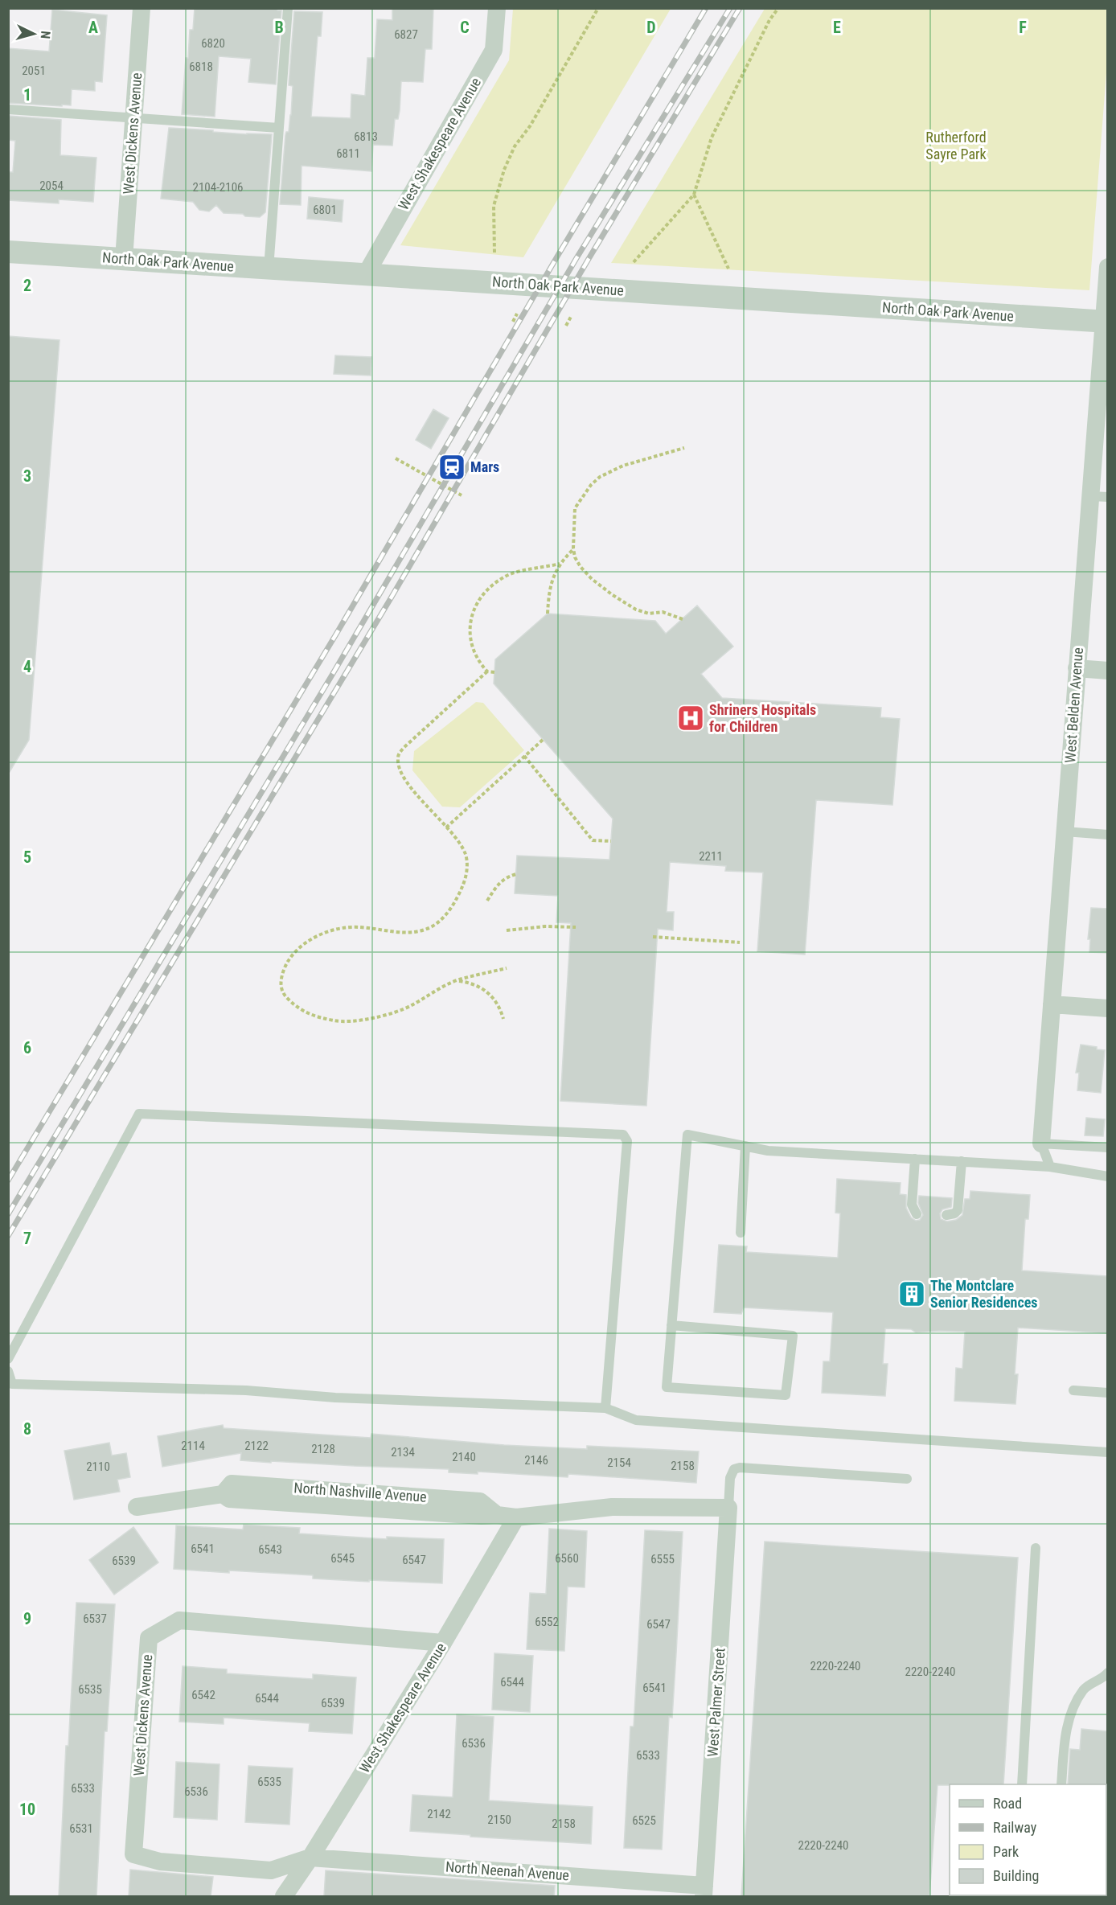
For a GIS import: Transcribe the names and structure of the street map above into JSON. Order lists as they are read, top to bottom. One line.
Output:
{"streets":{"street":["West Dickens Avenue","West Shakespeare Avenue","North Oak Park Avenue","West Belden Avenue","North Nashville Avenue","West Palmer Street","North Neenah Avenue"]},"crossings":[["West Dickens Avenue","West Shakespeare Avenue"],["West Dickens Avenue","North Oak Park Avenue"],["West Dickens Avenue","North Neenah Avenue"],["West Shakespeare Avenue","North Oak Park Avenue"],["West Shakespeare Avenue","North Nashville Avenue"],["West Shakespeare Avenue","North Neenah Avenue"],["North Oak Park Avenue","West Belden Avenue"],["North Nashville Avenue","West Palmer Street"],["West Palmer Street","North Neenah Avenue"]],"parks":["Rutherford Sayre Park"],"places":{"station":["Mars"],"hospital":["Shriners Hospitals for Children"],"building":["The Montclare Senior Residences"]},"house_numbers":["6827","6820","6818","2051","6813","6811","2054","2104-2106","6801","2211","2114","2122","2128","2134","2140","2146","2154","2158","2110","6541","6543","6545","6560","6555","6547","6539","6537","6552","6547","2220-2240","2220-2240","6544","6541","6535","6542","6544","6539","6536","6533","6535","6533","6536","2142","2150","6525","2158","6531","2220-2240"],"legend":["Road","Railway","Park","Building"],"north":"right","grid":{"columns":["A","B","C","D","E","F"],"rows":["1","2","3","4","5","6","7","8","9","10"]}}
